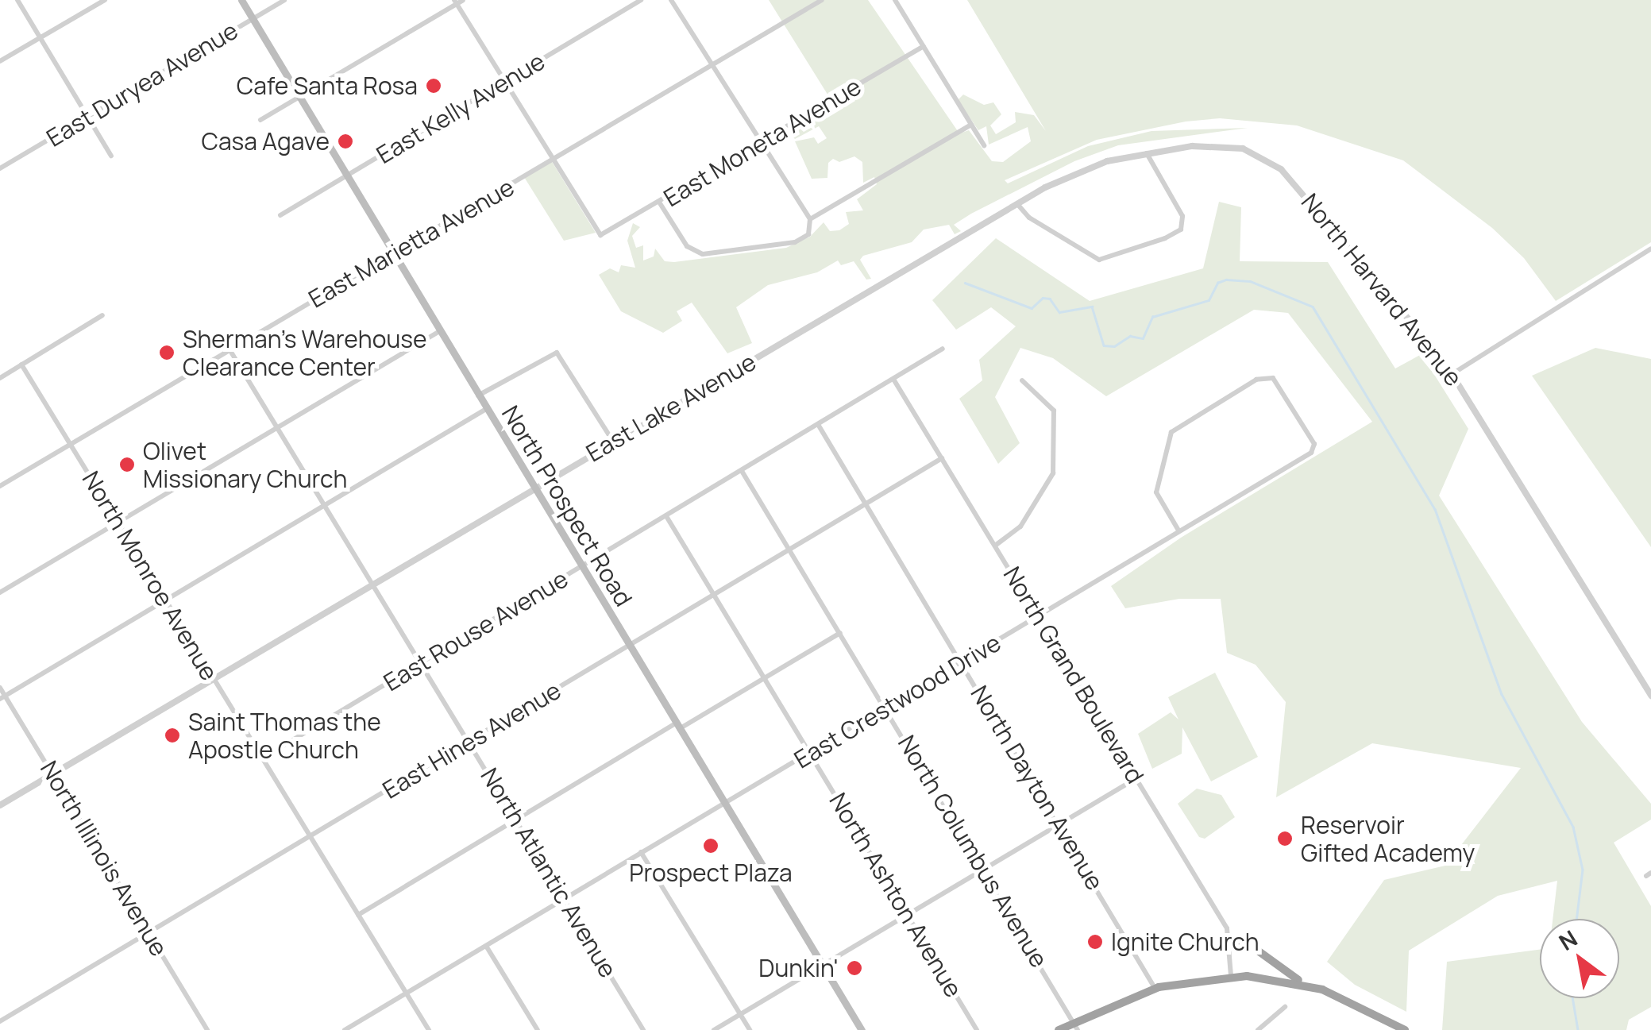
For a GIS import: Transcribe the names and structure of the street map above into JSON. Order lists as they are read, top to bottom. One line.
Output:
{"streets":{"main road":["North Prospect Road"],"street":["East Duryea Avenue","East Kelly Avenue","East Moneta Avenue","East Marietta Avenue","North Harvard Avenue","East Lake Avenue","North Monroe Avenue","East Rouse Avenue","North Grand Boulevard","East Crestwood Drive","East Hines Avenue","North Dayton Avenue","North Columbus Avenue","North Illinois Avenue","North Atlantic Avenue","North Ashton Avenue"]},"crossings":[["East Duryea Avenue","North Prospect Road"],["East Kelly Avenue","North Prospect Road"],["East Moneta Avenue","East Marietta Avenue"],["East Marietta Avenue","North Prospect Road"],["East Marietta Avenue","North Monroe Avenue"],["East Marietta Avenue","North Atlantic Avenue"],["North Harvard Avenue","East Lake Avenue"],["East Lake Avenue","North Prospect Road"],["East Lake Avenue","North Monroe Avenue"],["East Lake Avenue","North Illinois Avenue"],["East Lake Avenue","North Atlantic Avenue"],["North Prospect Road","East Rouse Avenue"],["North Prospect Road","East Crestwood Drive"],["North Prospect Road","East Hines Avenue"],["North Monroe Avenue","East Rouse Avenue"],["North Monroe Avenue","East Crestwood Drive"],["North Monroe Avenue","East Hines Avenue"],["East Rouse Avenue","North Grand Boulevard"],["East Rouse Avenue","North Dayton Avenue"],["East Rouse Avenue","North Columbus Avenue"],["East Rouse Avenue","North Atlantic Avenue"],["East Rouse Avenue","North Ashton Avenue"],["North Grand Boulevard","East Crestwood Drive"],["North Grand Boulevard","East Hines Avenue"],["East Crestwood Drive","North Dayton Avenue"],["East Crestwood Drive","North Columbus Avenue"],["East Crestwood Drive","North Atlantic Avenue"],["East Crestwood Drive","North Ashton Avenue"],["East Hines Avenue","North Dayton Avenue"],["East Hines Avenue","North Columbus Avenue"],["East Hines Avenue","North Illinois Avenue"],["East Hines Avenue","North Atlantic Avenue"],["East Hines Avenue","North Ashton Avenue"]],"places":["Cafe Santa Rosa","Casa Agave","Sherman's Warehouse Clearance Center","Olivet Missionary Church","Saint Thomas the Apostle Church","Reservoir Gifted Academy","Prospect Plaza","Ignite Church","Dunkin'"],"north":"top left"}
